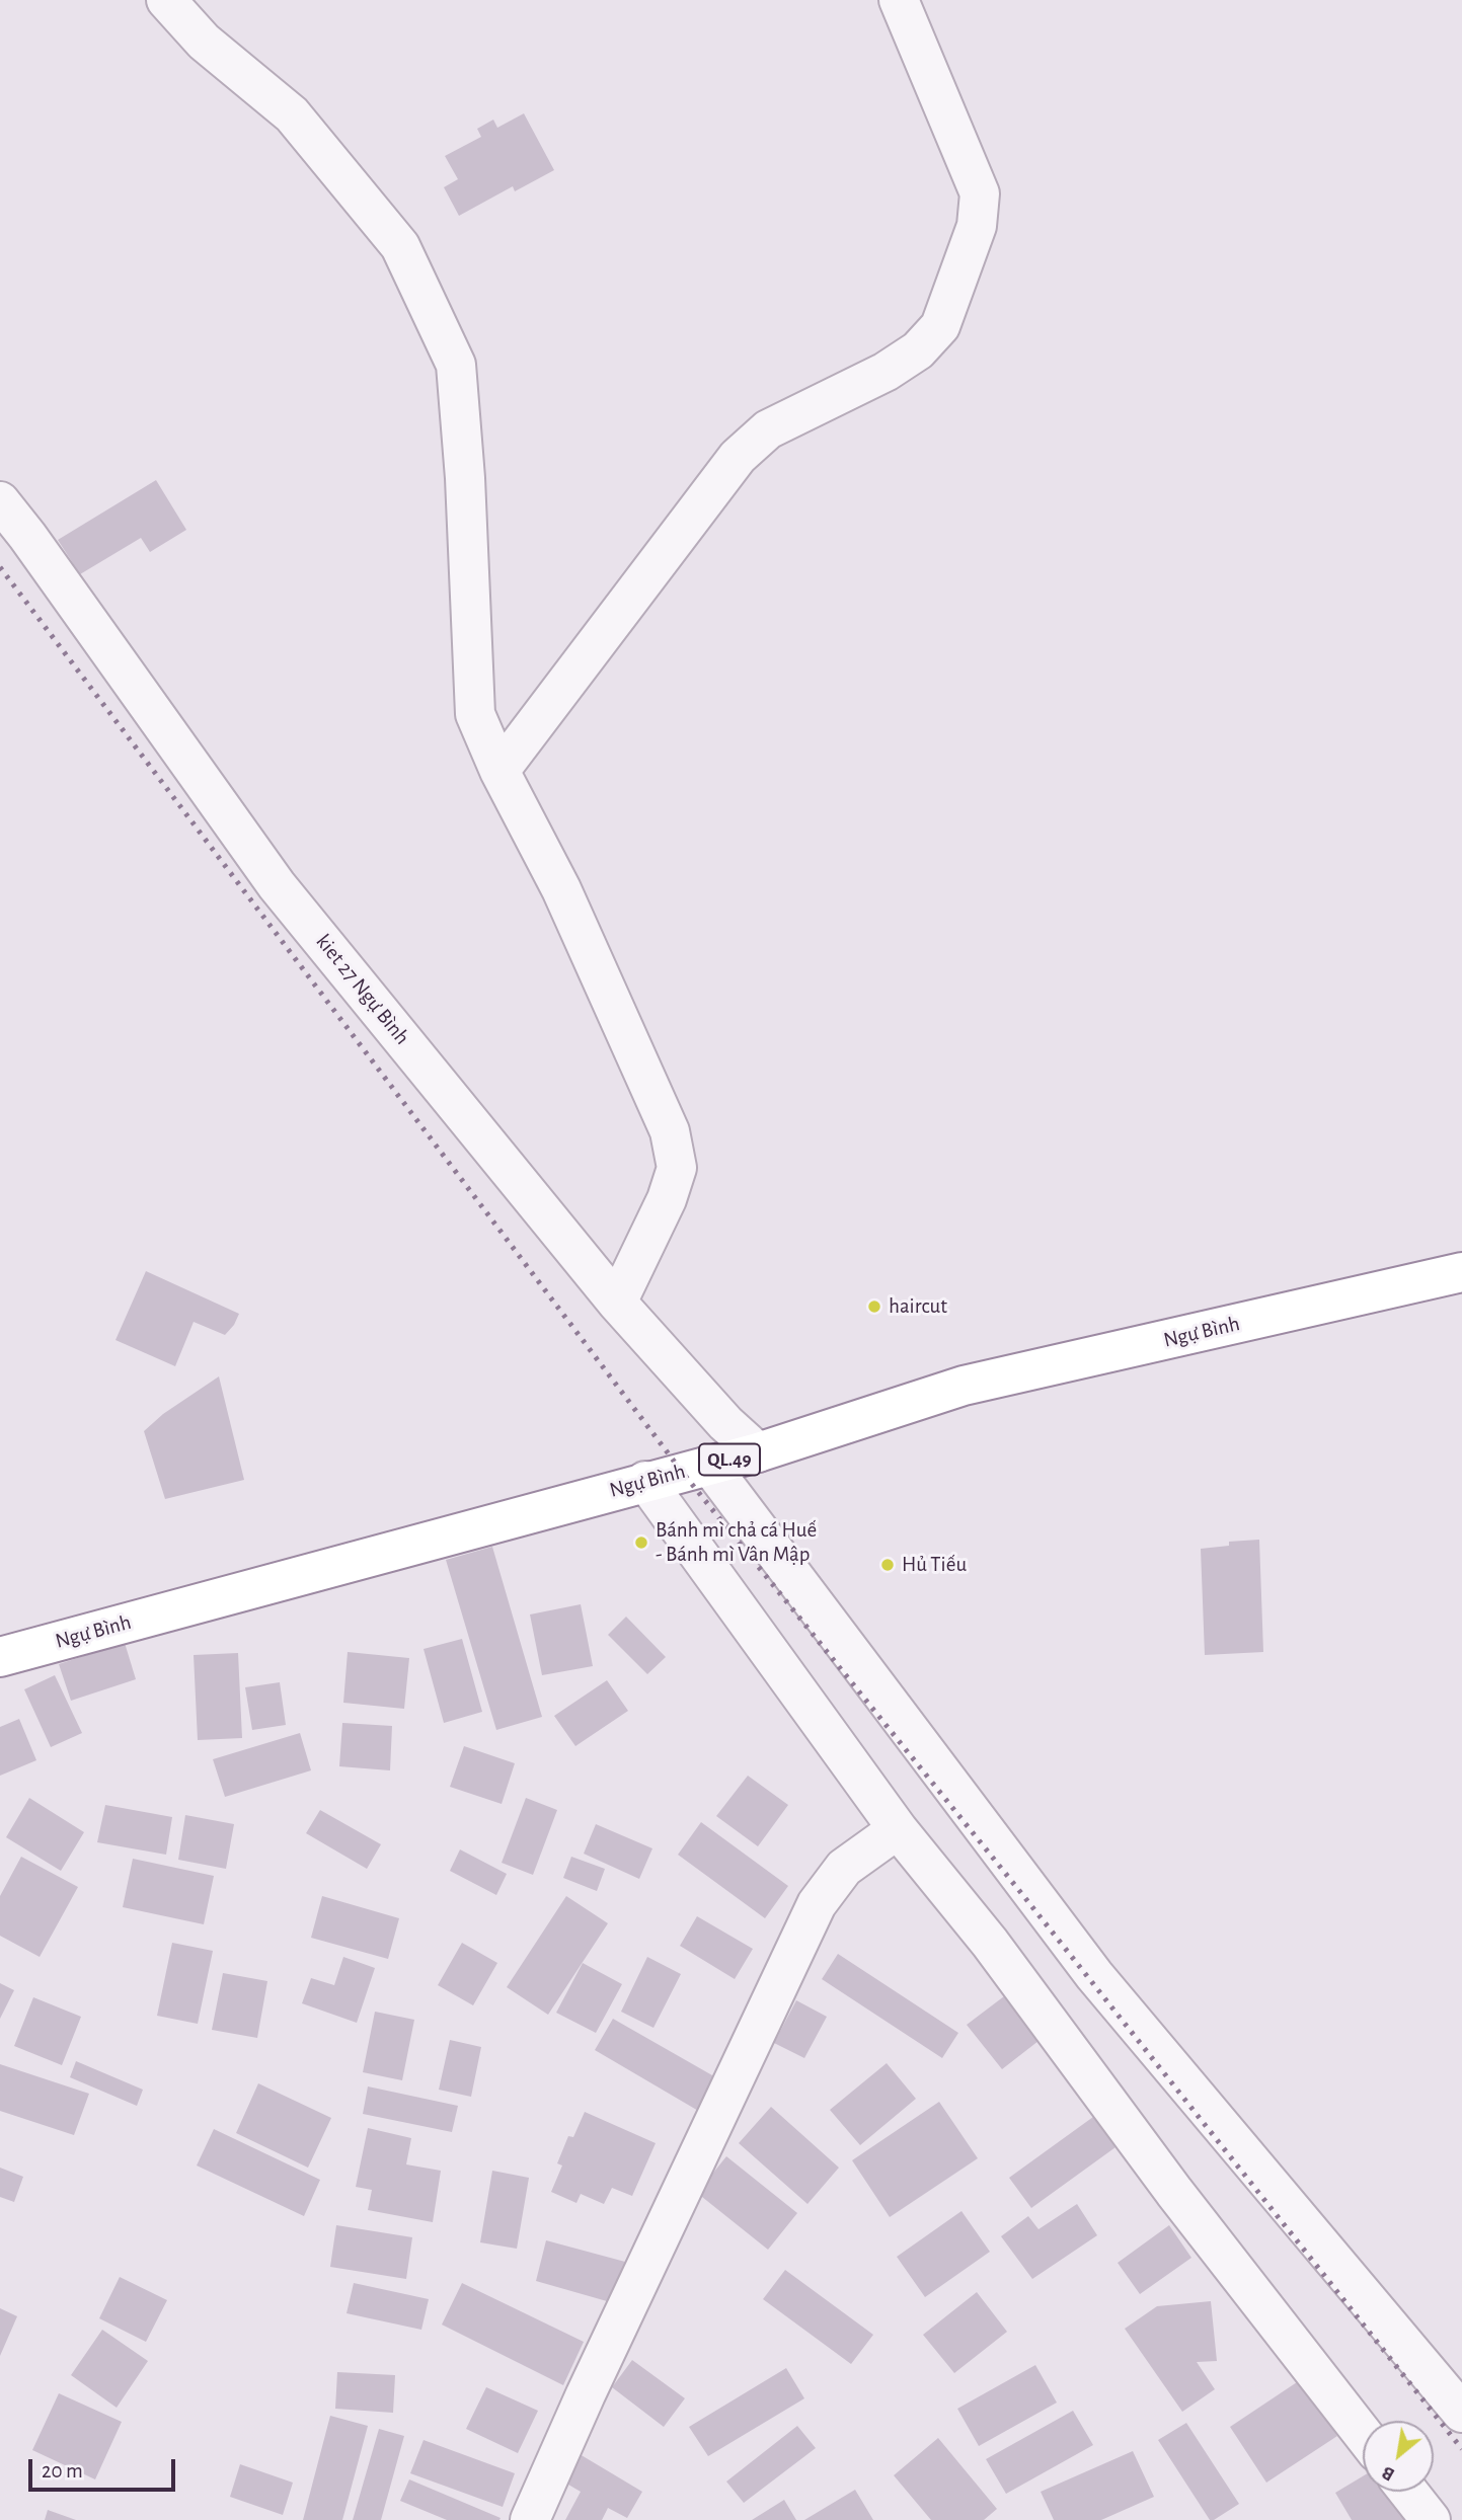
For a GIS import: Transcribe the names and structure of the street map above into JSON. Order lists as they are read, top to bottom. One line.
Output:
{"streets":{"highway":["Ngự Bình","QL.49"],"street":["kiet 27 Ngự Bình"]},"crossings":[["kiet 27 Ngự Bình","Ngự Bình"]],"places":["haircut","Bánh mì chả cá Huế - Bánh mì Vân Mập","Hủ Tiếu"],"scale_bar":"20 m","north":"bottom left"}
